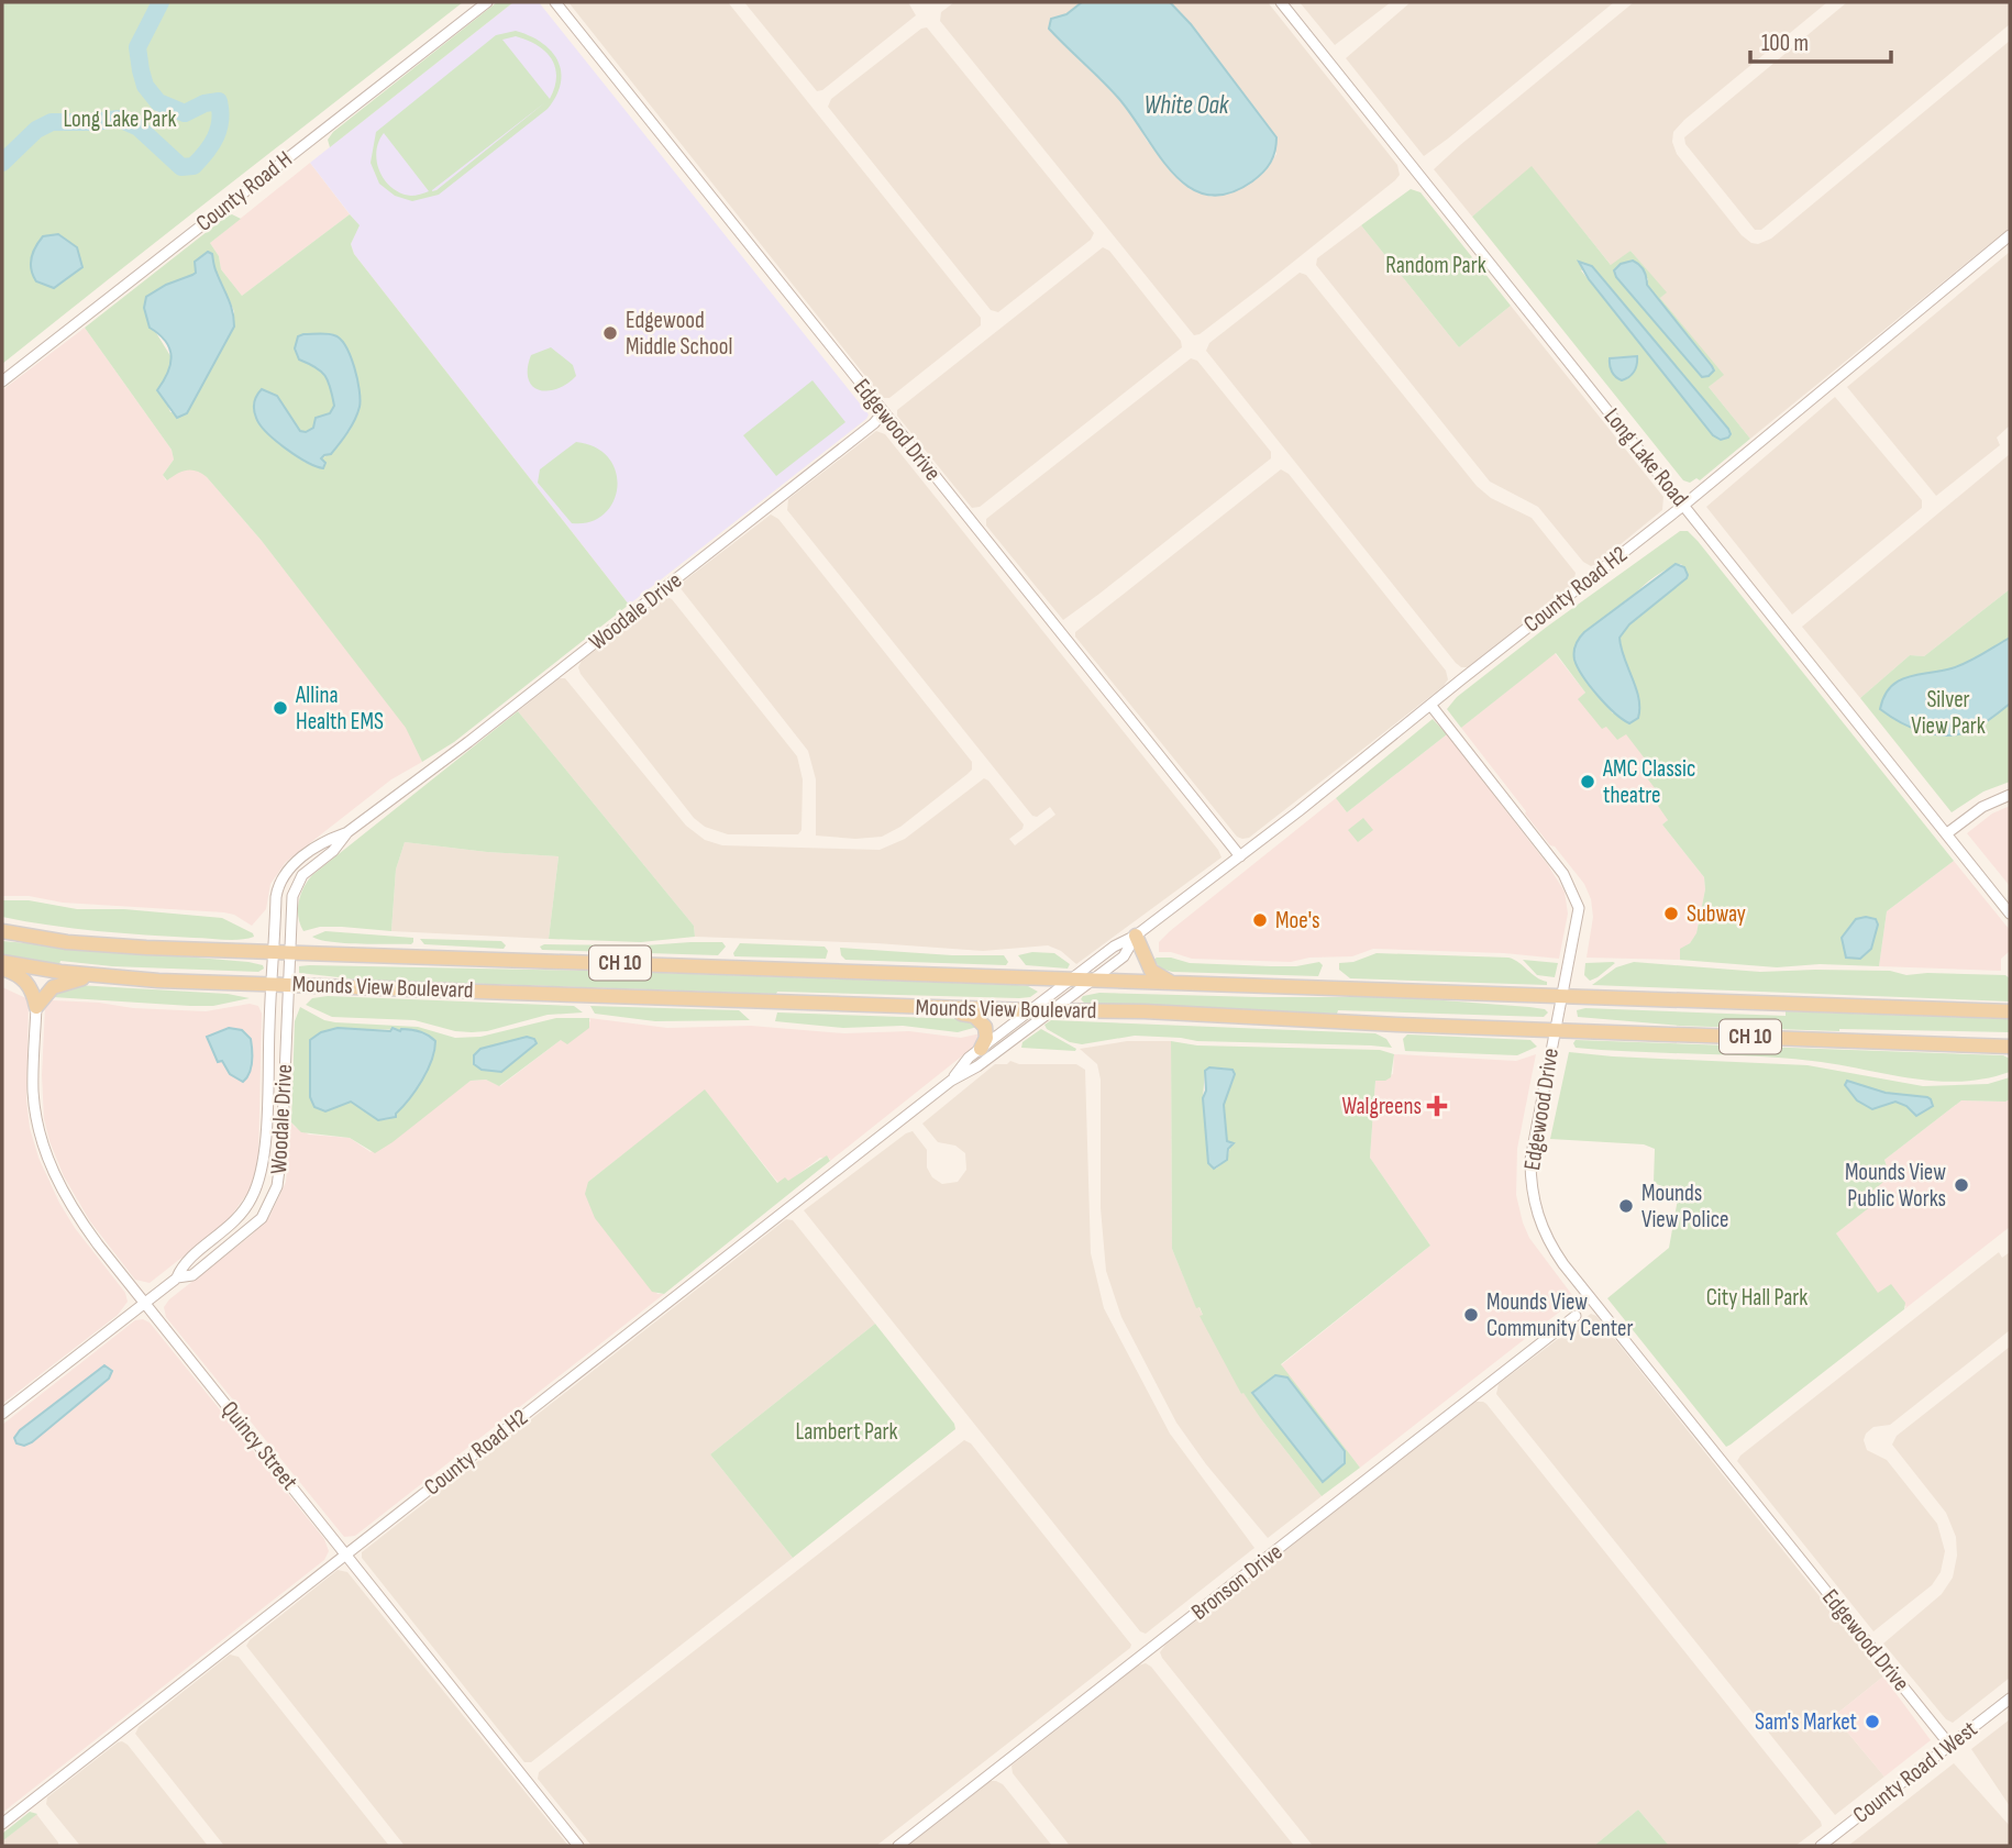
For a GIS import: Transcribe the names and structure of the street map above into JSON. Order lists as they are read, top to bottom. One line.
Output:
{"streets":{"main road":["CH 10","Mounds View Boulevard"],"street":["County Road H","Edgewood Drive","Long Lake Road","County Road H2","Woodale Drive","Quincy Street","Bronson Drive","County Road I West"]},"crossings":[["Edgewood Drive","County Road H2"],["Edgewood Drive","Woodale Drive"],["Edgewood Drive","Mounds View Boulevard"],["Edgewood Drive","County Road I West"],["Long Lake Road","County Road H2"],["County Road H2","Mounds View Boulevard"],["County Road H2","Quincy Street"],["Woodale Drive","Mounds View Boulevard"]],"water":["White Oak"],"parks":["Long Lake Park","Random Park","Silver View Park","City Hall Park","Lambert Park"],"places":{"other":["Edgewood Middle School","Allina Health EMS","AMC Classic theatre","Subway","Moe's","Mounds View Public Works","Mounds View Police","Mounds View Community Center","Sam's Market"],"health":["Walgreens"]},"scale_bar":"100 m"}
